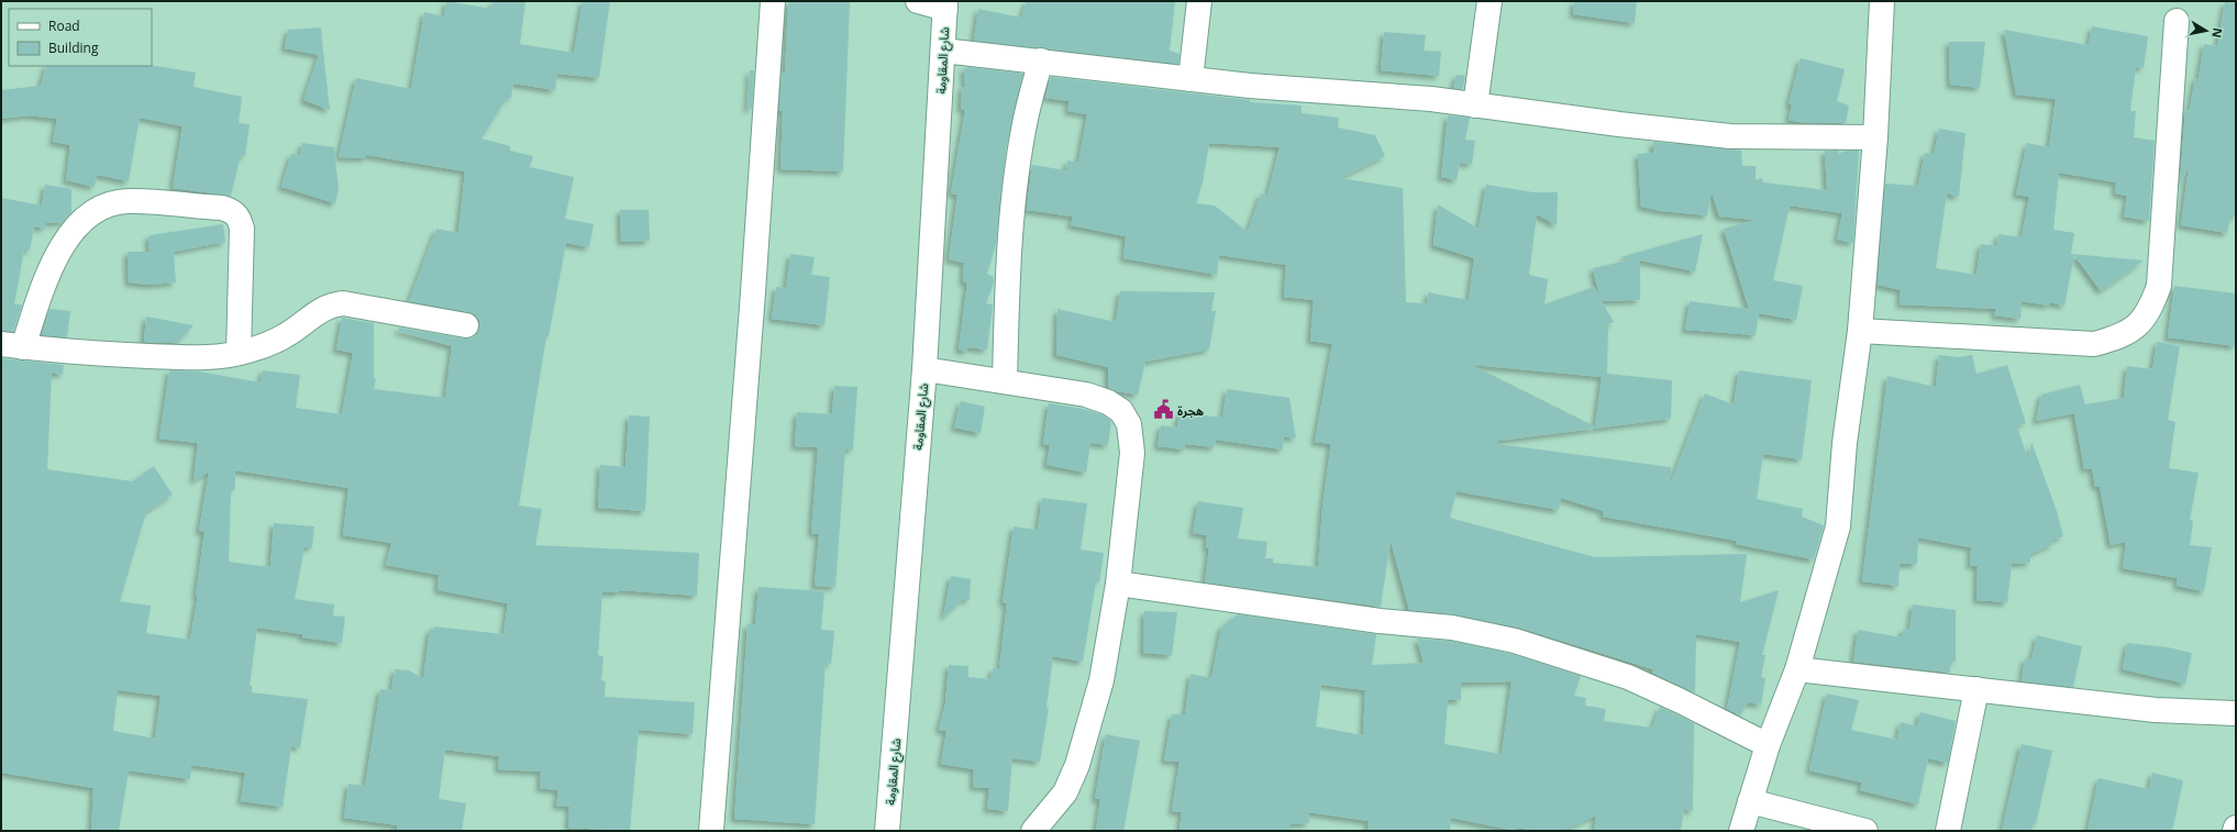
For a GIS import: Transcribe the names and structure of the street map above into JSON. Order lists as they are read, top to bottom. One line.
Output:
{"streets":{"main road":["شارع المقاومة"]},"places":{"public building":["هجرة"]},"legend":["Road","Building"],"north":"right"}
